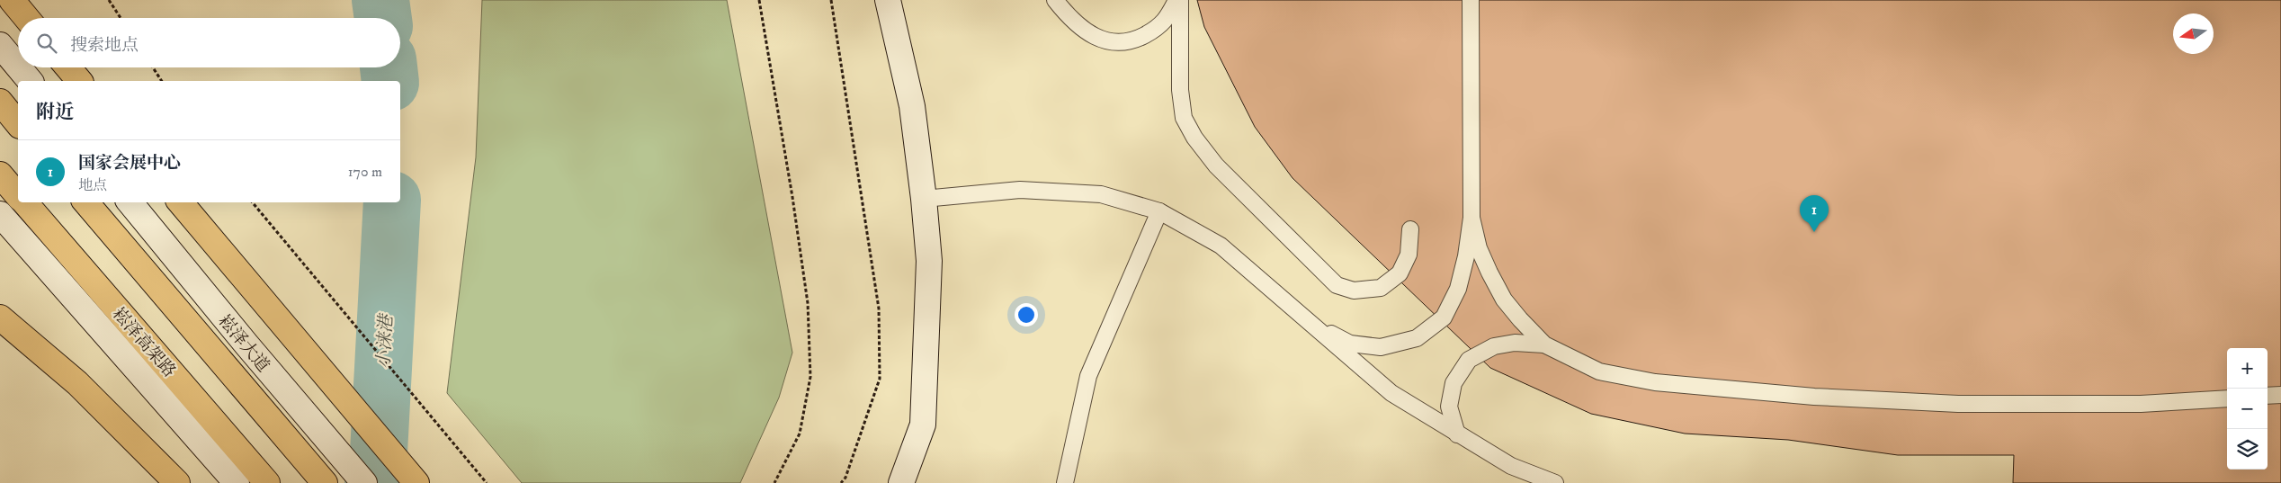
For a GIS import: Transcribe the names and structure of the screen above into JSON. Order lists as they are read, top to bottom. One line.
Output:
{"streets":{"highway":["崧泽高架路"],"main road":["崧泽大道"]},"water":["小涞港"],"north":"left","page":{"search":"搜索地点","heading":"附近","list":[{"mark":"1","name":"国家会展中心","note":"地点","value":"170 m"}],"pins":"1","map_buttons":["+","−"]}}
